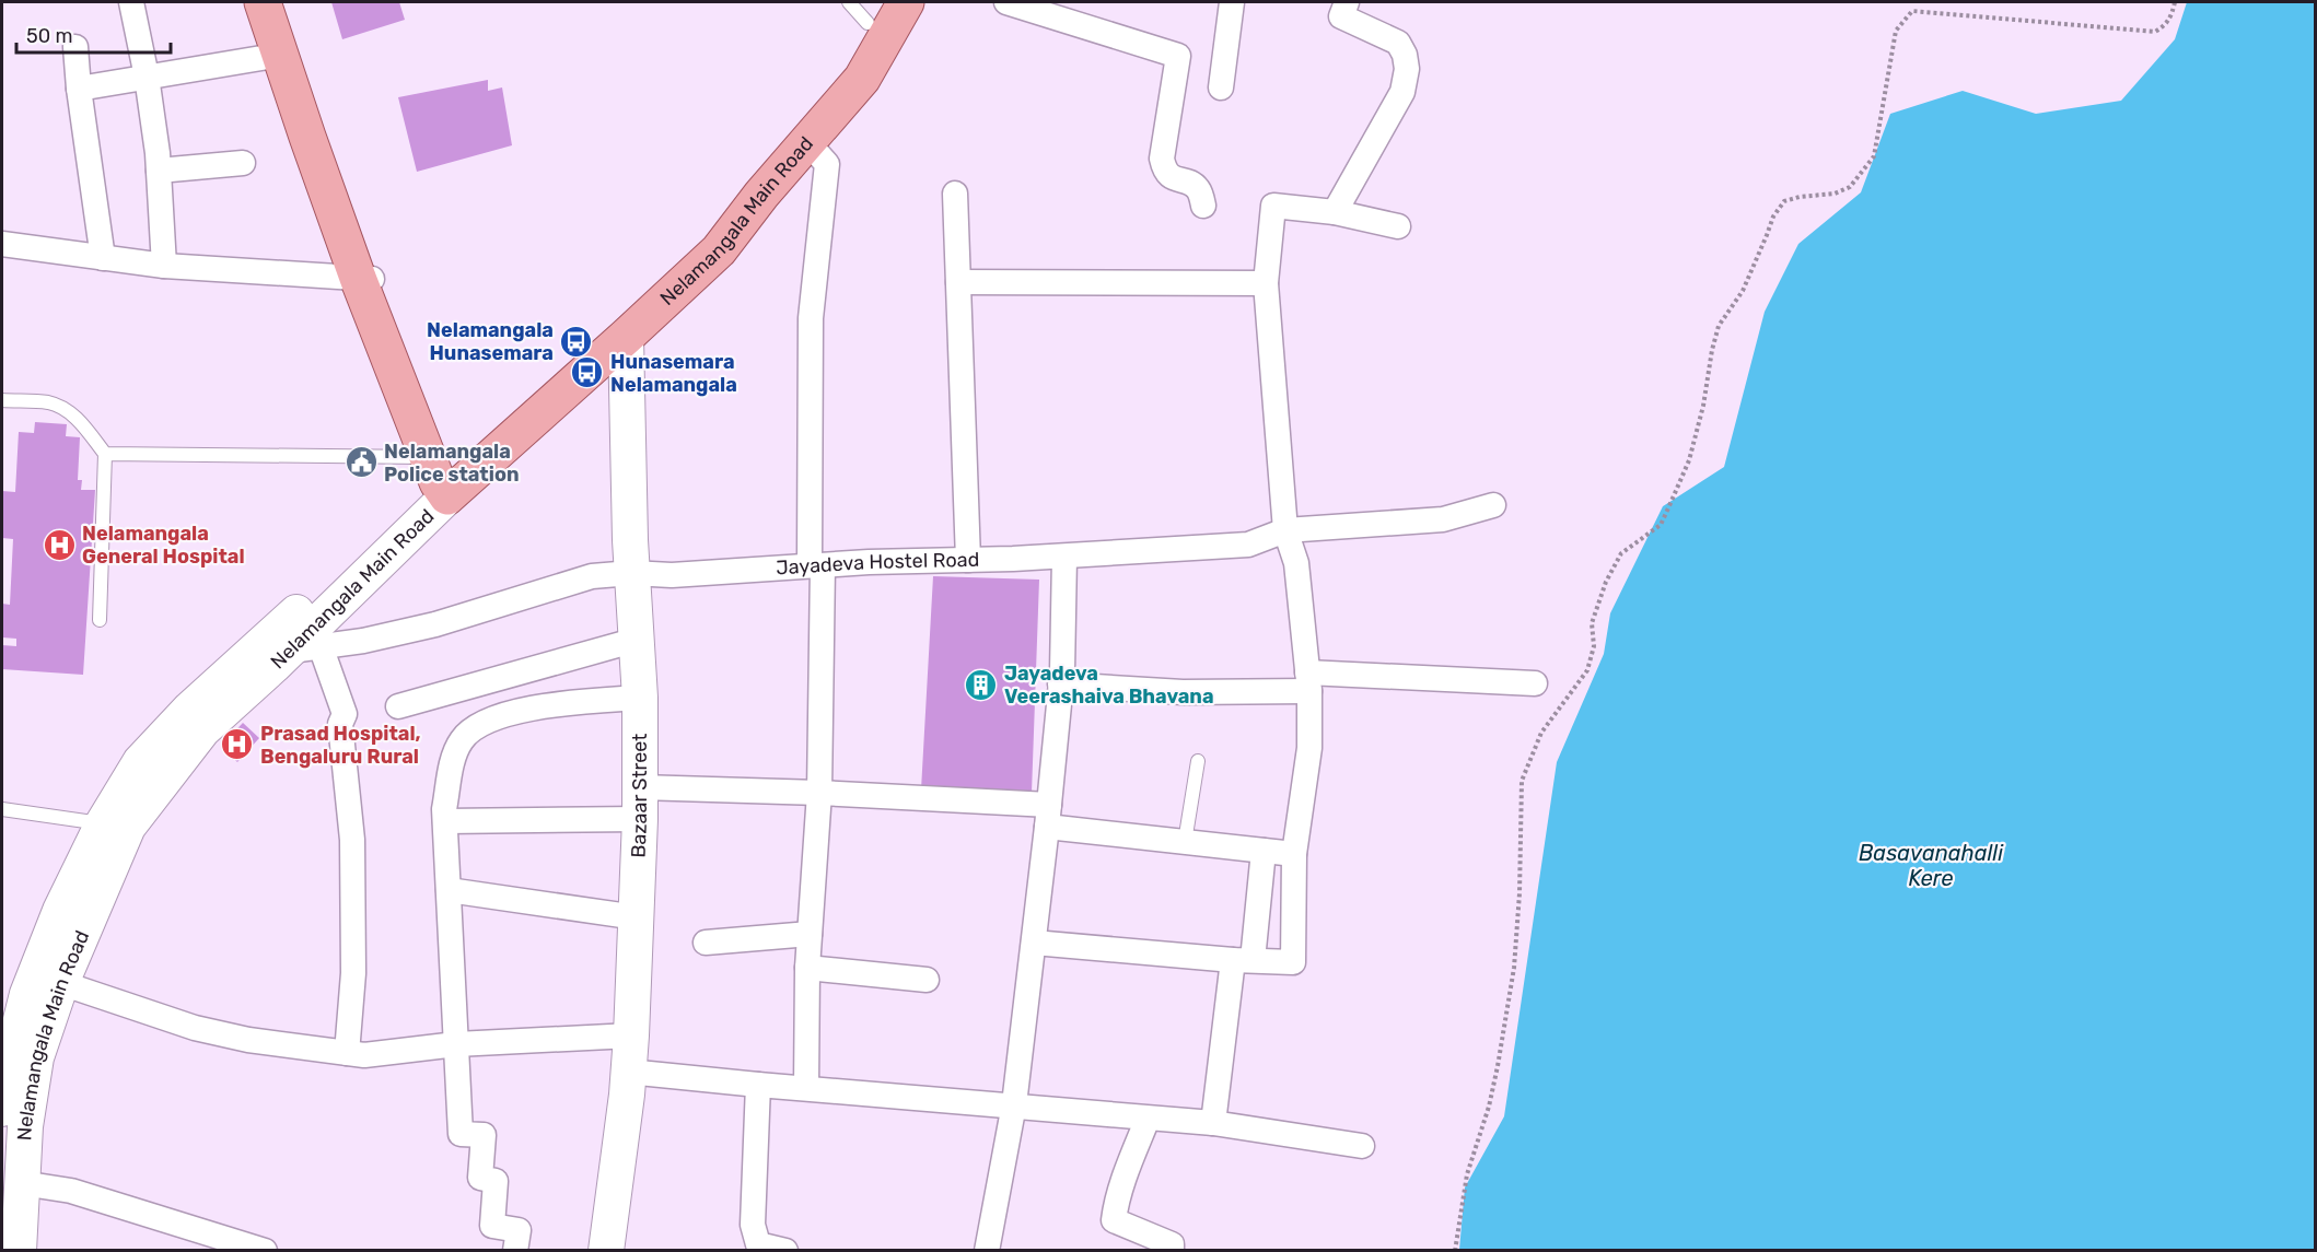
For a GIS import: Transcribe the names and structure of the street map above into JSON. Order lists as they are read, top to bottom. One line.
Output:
{"streets":{"main road":["Nelamangala Main Road","Bazaar Street"],"street":["Jayadeva Hostel Road"]},"crossings":[["Nelamangala Main Road","Jayadeva Hostel Road"],["Nelamangala Main Road","Bazaar Street"],["Jayadeva Hostel Road","Bazaar Street"]],"water":["Basavanahalli Kere"],"places":{"bus stop":["Nelamangala Hunasemara","Hunasemara Nelamangala"],"public building":["Nelamangala Police station"],"hospital":["Nelamangala General Hospital","Prasad Hospital, Bengaluru Rural"],"building":["Jayadeva Veerashaiva Bhavana"]},"scale_bar":"50 m"}
